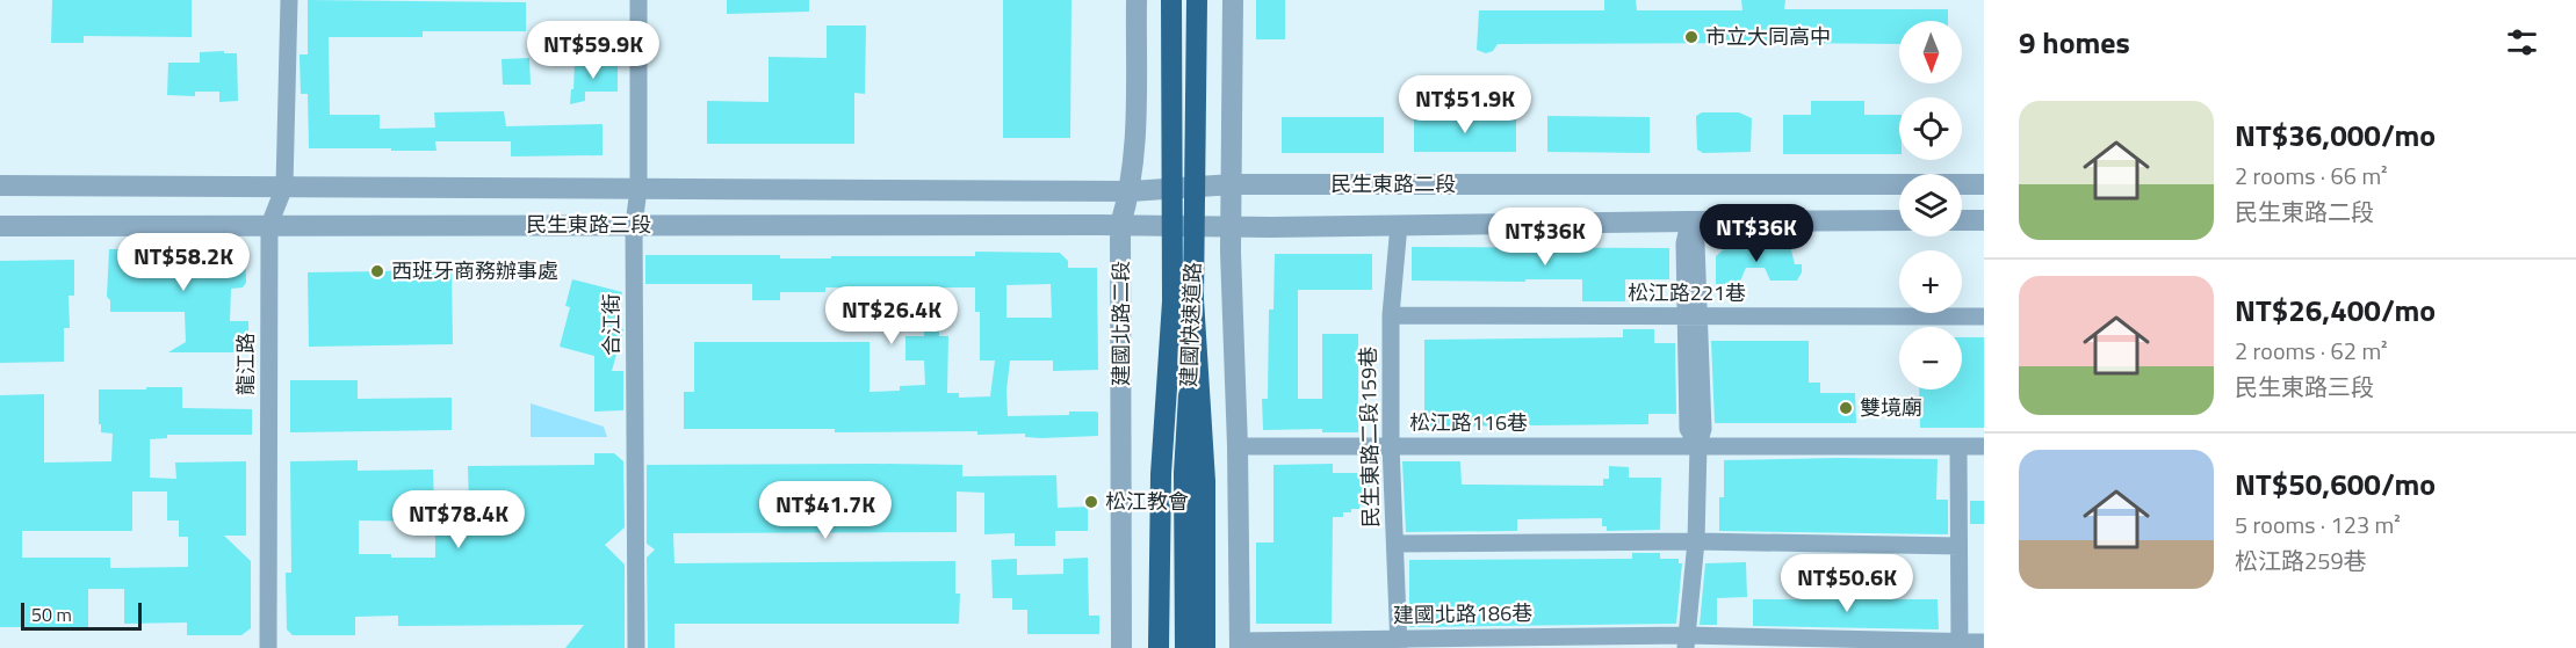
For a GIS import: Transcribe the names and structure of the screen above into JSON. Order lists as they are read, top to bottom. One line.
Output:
{"streets":{"highway":["建國快速道路"],"street":["民生東路二段","民生東路三段","松江路221巷","建國北路二段","合江街","龍江路","松江路116巷","民生東路二段159巷","建國北路186巷"]},"crossings":[["民生東路二段","民生東路三段"],["民生東路二段","民生東路二段159巷"],["民生東路三段","建國北路二段"],["民生東路三段","合江街"],["民生東路三段","龍江路"],["松江路221巷","民生東路二段159巷"],["松江路116巷","民生東路二段159巷"],["民生東路二段159巷","建國北路186巷"]],"places":["市立大同高中","西班牙商務辦事處","雙境廟","松江教會"],"scale_bar":"50 m","north":"bottom","page":{"heading":"9 homes","map_buttons":["+","−"],"price":["NT$59.9K","NT$51.9K","NT$36K","NT$36K","NT$58.2K","NT$26.4K","NT$41.7K","NT$78.4K","NT$50.6K"],"list":[{"name":"NT$36,000/mo","note":"2 rooms · 66 m² · 民生東路二段"},{"name":"NT$26,400/mo","note":"2 rooms · 62 m² · 民生東路三段"},{"name":"NT$50,600/mo","note":"5 rooms · 123 m² · 松江路259巷"}],"scale":"50 m"}}
